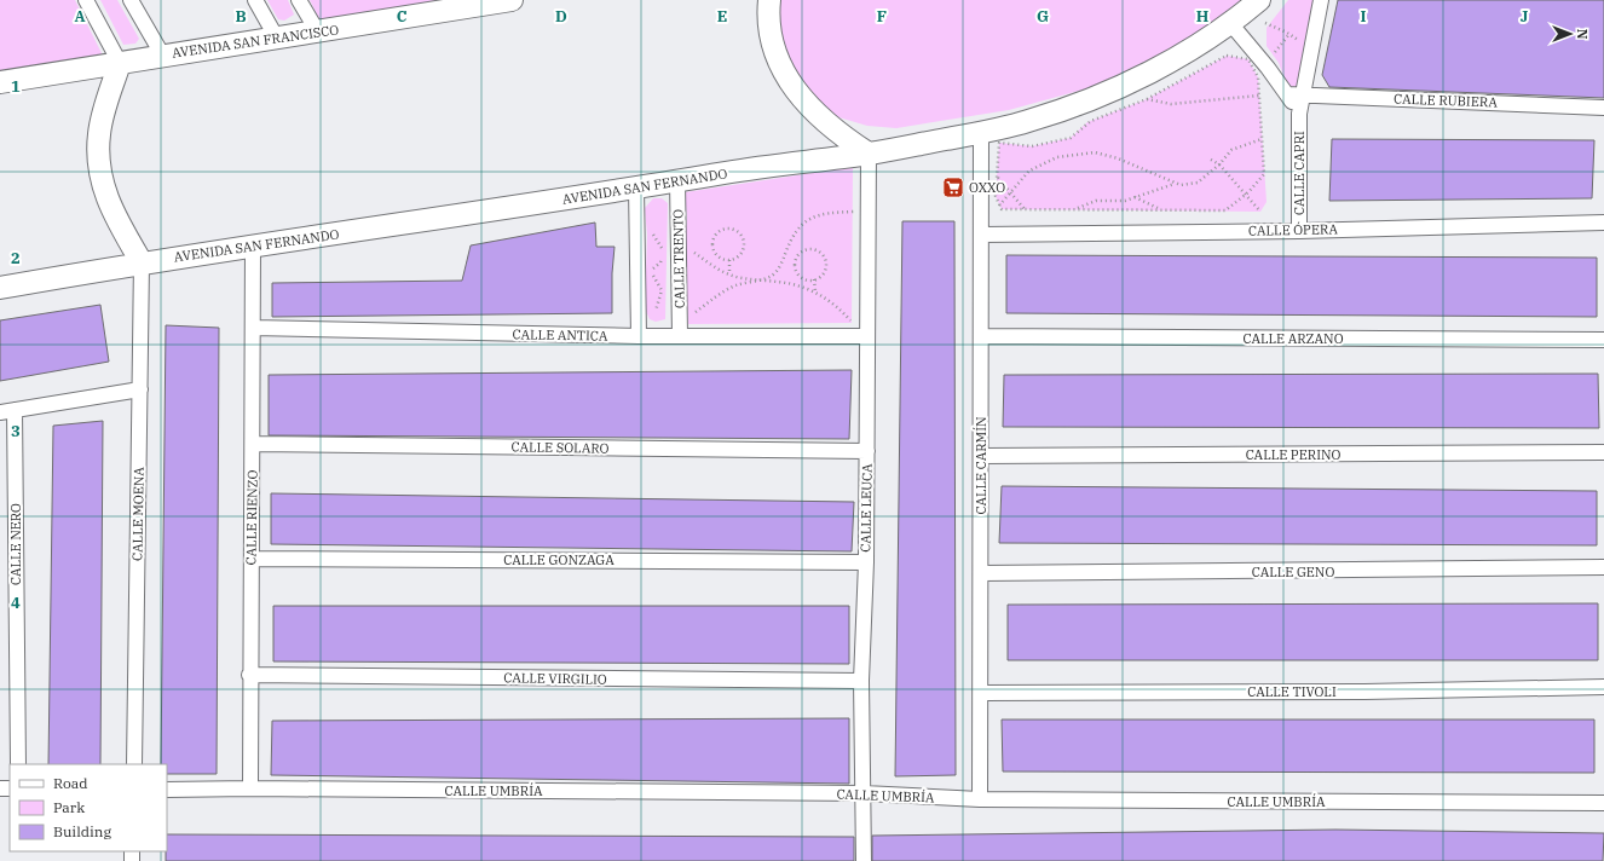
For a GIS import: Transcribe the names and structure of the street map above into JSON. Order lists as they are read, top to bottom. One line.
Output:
{"streets":{"street":["AVENIDA SAN FRANCISCO","CALLE RUBIERA","CALLE CAPRI","AVENIDA SAN FERNANDO","CALLE ÓPERA","CALLE TRENTO","CALLE ANTICA","CALLE ARZANO","CALLE SOLARO","CALLE PERINO","CALLE CARMÍN","CALLE LEUCA","CALLE MOENA","CALLE RIENZO","CALLE NERO","CALLE GONZAGA","CALLE GENO","CALLE VIRGILIO","CALLE TIVOLI","CALLE UMBRÍA"]},"crossings":[["CALLE RUBIERA","CALLE CAPRI"],["CALLE CAPRI","AVENIDA SAN FERNANDO"],["CALLE CAPRI","CALLE ÓPERA"],["AVENIDA SAN FERNANDO","CALLE TRENTO"],["AVENIDA SAN FERNANDO","CALLE CARMÍN"],["AVENIDA SAN FERNANDO","CALLE LEUCA"],["AVENIDA SAN FERNANDO","CALLE MOENA"],["AVENIDA SAN FERNANDO","CALLE RIENZO"],["CALLE ÓPERA","CALLE CARMÍN"],["CALLE TRENTO","CALLE ANTICA"],["CALLE ANTICA","CALLE LEUCA"],["CALLE ANTICA","CALLE RIENZO"],["CALLE ARZANO","CALLE CARMÍN"],["CALLE SOLARO","CALLE LEUCA"],["CALLE SOLARO","CALLE RIENZO"],["CALLE PERINO","CALLE CARMÍN"],["CALLE CARMÍN","CALLE GENO"],["CALLE CARMÍN","CALLE TIVOLI"],["CALLE CARMÍN","CALLE UMBRÍA"],["CALLE LEUCA","CALLE GONZAGA"],["CALLE LEUCA","CALLE VIRGILIO"],["CALLE LEUCA","CALLE UMBRÍA"],["CALLE RIENZO","CALLE GONZAGA"],["CALLE RIENZO","CALLE VIRGILIO"],["CALLE RIENZO","CALLE UMBRÍA"]],"places":{"supermarket":["OXXO"]},"legend":["Road","Park","Building"],"north":"right","grid":{"columns":["A","B","C","D","E","F","G","H","I","J"],"rows":["1","2","3","4"]}}
